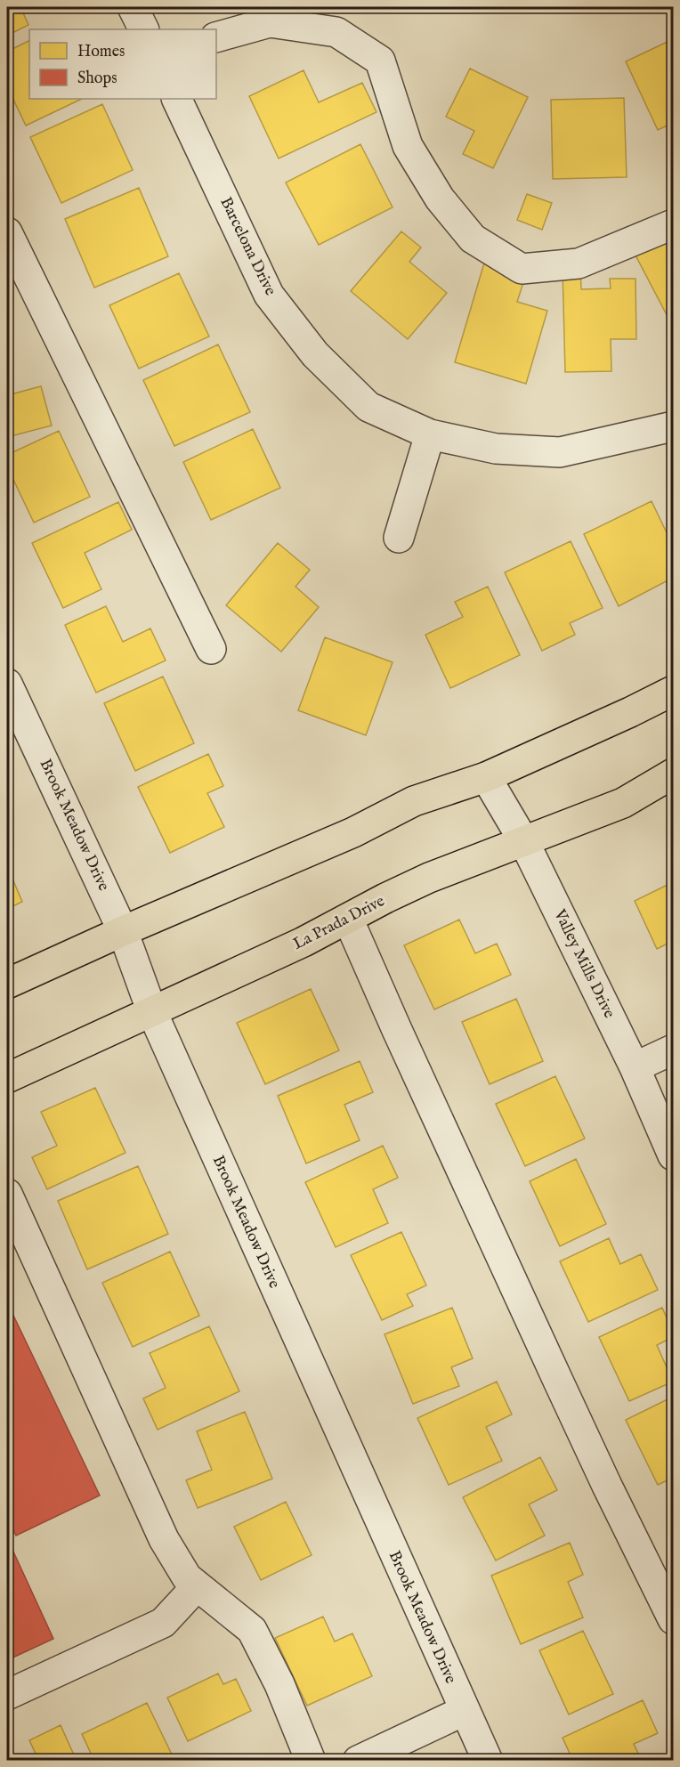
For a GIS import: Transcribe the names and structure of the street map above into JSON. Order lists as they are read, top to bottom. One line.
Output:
{"streets":{"main road":["La Prada Drive"],"street":["Barcelona Drive","Brook Meadow Drive","Valley Mills Drive"]},"crossings":[["Brook Meadow Drive","La Prada Drive"],["La Prada Drive","Valley Mills Drive"]],"legend":["Homes","Shops"]}
